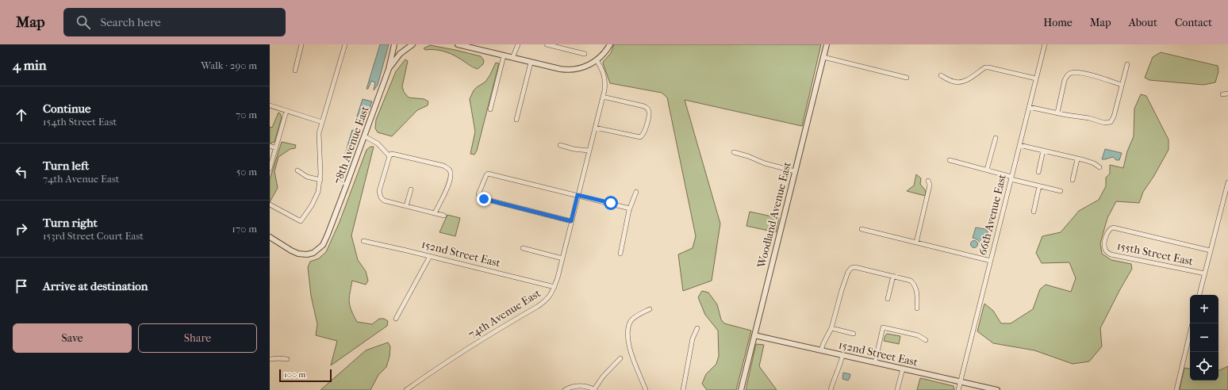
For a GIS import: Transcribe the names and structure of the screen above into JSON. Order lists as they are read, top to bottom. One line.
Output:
{"streets":{"street":["78th Avenue East","Woodland Avenue East","66th Avenue East","152nd Street East","155th Street East","74th Avenue East"]},"crossings":[["Woodland Avenue East","152nd Street East"],["66th Avenue East","152nd Street East"],["152nd Street East","74th Avenue East"]],"scale_bar":"100 m","page":{"header":"Map","search":"Search here","nav":["Home","Map","About","Contact"],"heading":["4 min","Walk · 290 m"],"list":[["Continue","154th Street East","70 m"],["Turn left","74th Avenue East","50 m"],["Turn right","153rd Street Court East","170 m"],"Arrive at destination"],"map_buttons":["+","−"],"buttons":["Save","Share"],"scale":"100 m"}}
